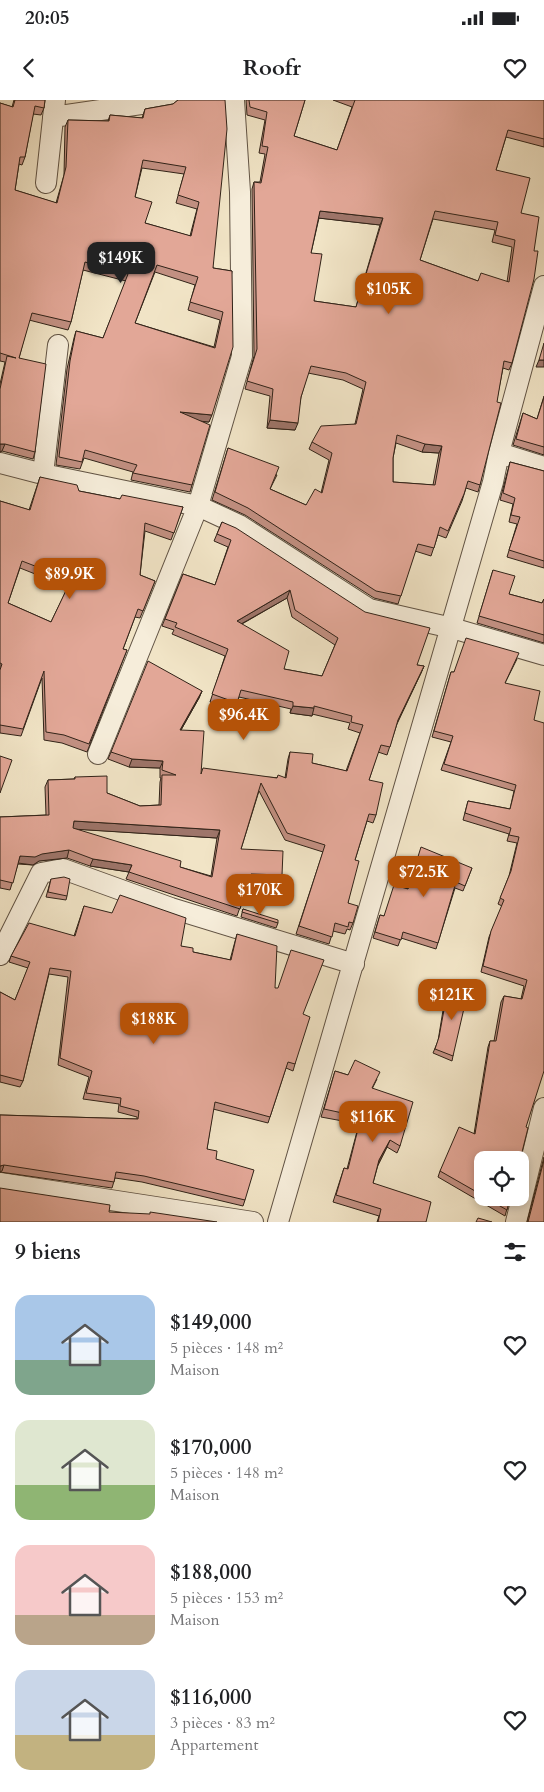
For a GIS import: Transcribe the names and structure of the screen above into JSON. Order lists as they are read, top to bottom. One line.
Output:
{"page":{"status":"20:05","header":"Roofr","price":["$149K","$105K","$89.9K","$96.4K","$72.5K","$170K","$121K","$188K","$116K"],"heading":"9 biens","list":[{"name":"$149,000","note":"5 pièces · 148 m² · Maison"},{"name":"$170,000","note":"5 pièces · 148 m² · Maison"},{"name":"$188,000","note":"5 pièces · 153 m² · Maison"},{"name":"$116,000","note":"3 pièces · 83 m² · Appartement"}]}}
